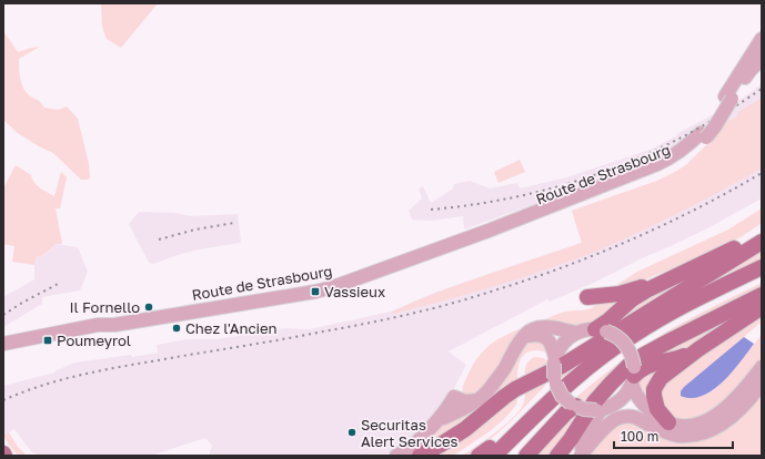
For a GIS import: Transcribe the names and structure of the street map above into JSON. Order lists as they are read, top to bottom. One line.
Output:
{"streets":{"main road":["Route de Strasbourg"]},"places":{"transit":["Vassieux","Poumeyrol"],"other":["Il Fornello","Chez l'Ancien","Securitas Alert Services"]},"scale_bar":"100 m"}
